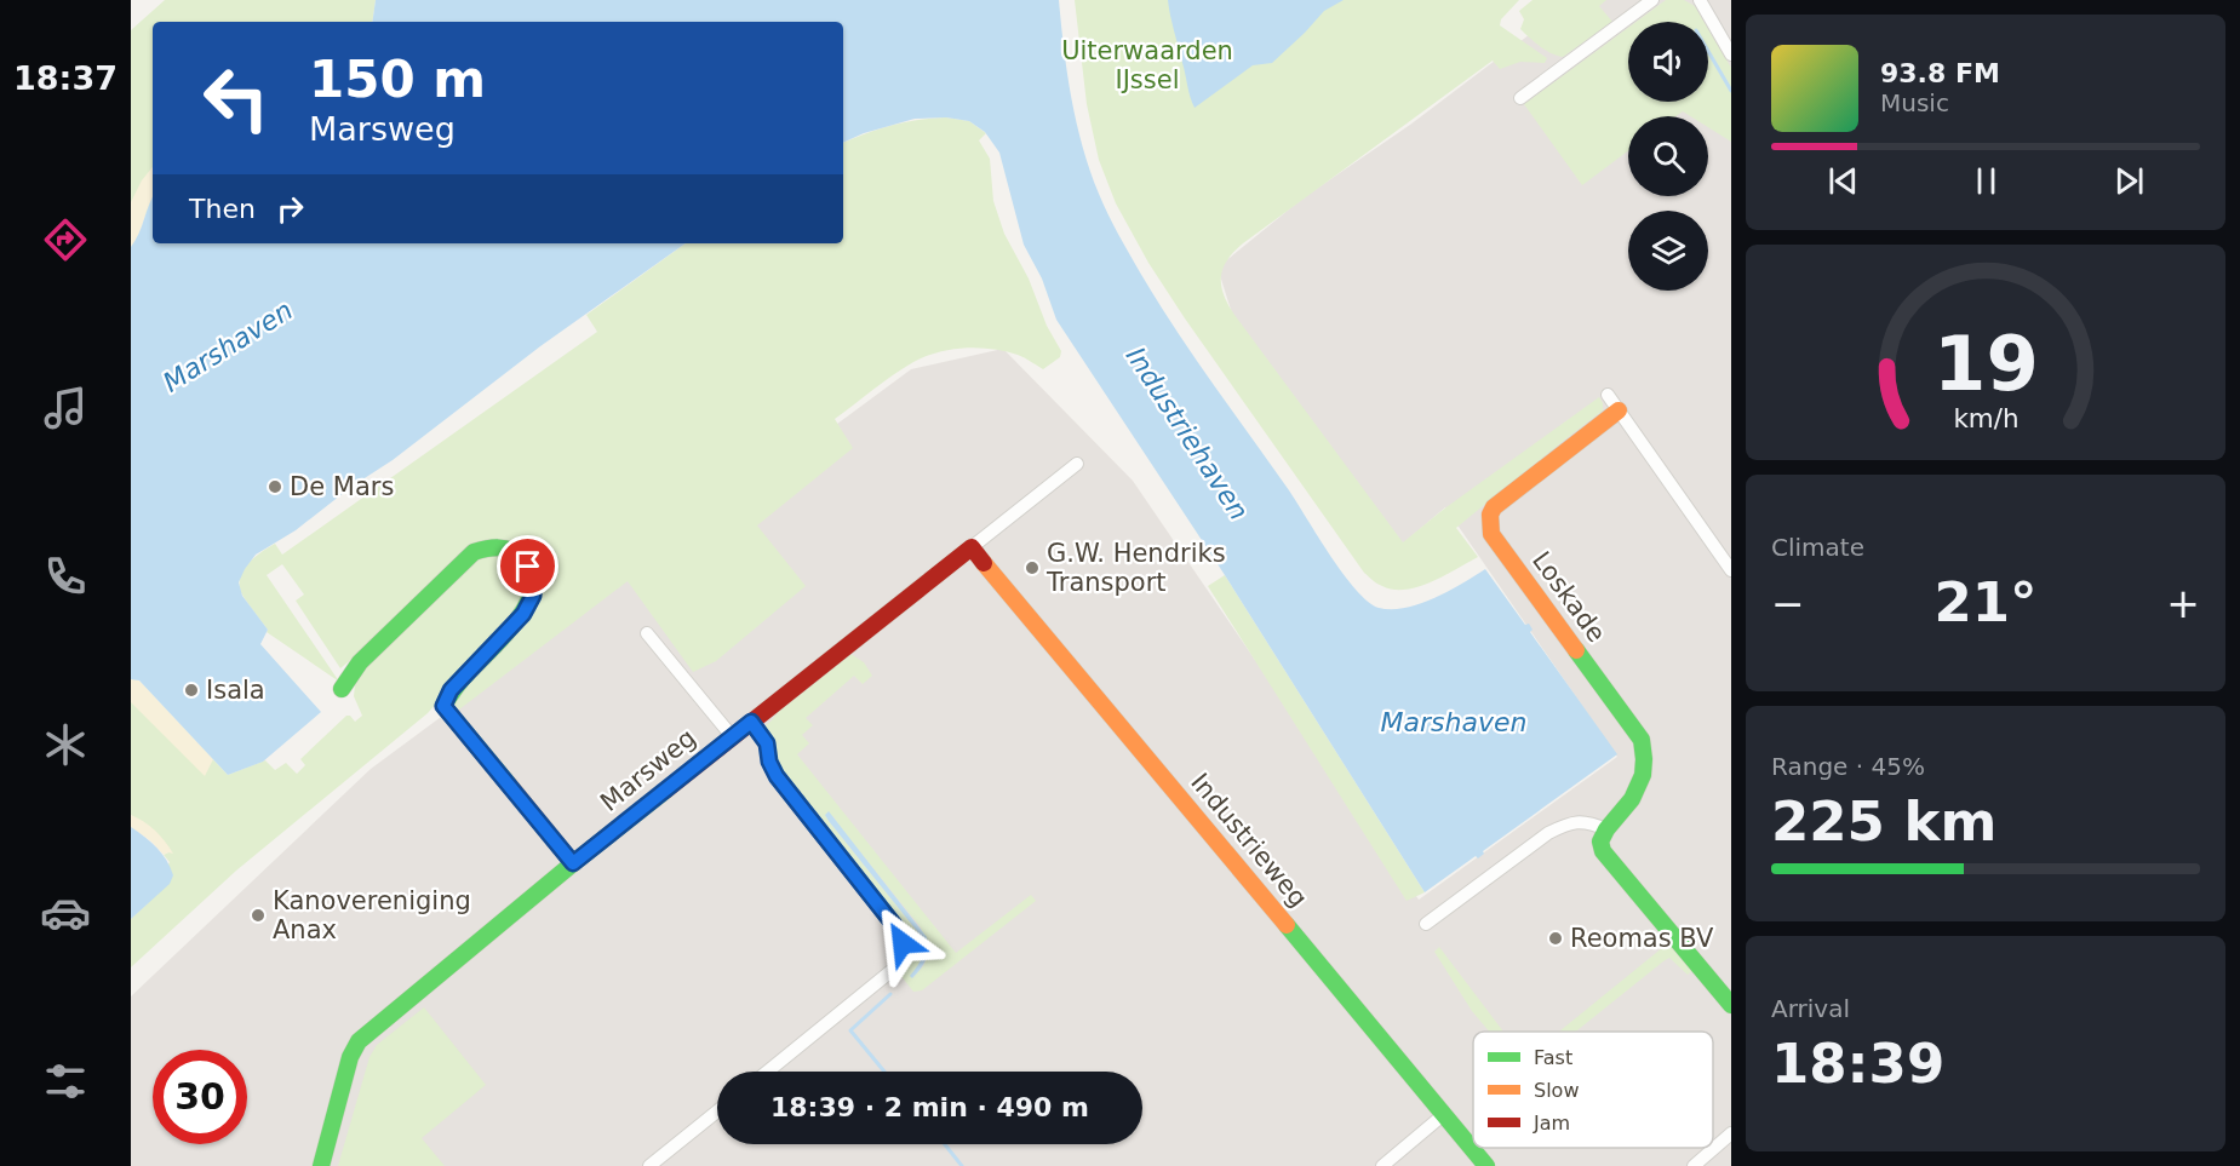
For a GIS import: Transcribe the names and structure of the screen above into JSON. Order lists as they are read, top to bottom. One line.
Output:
{"streets":{"street":["Loskade","Marsweg","Industrieweg"]},"crossings":[["Marsweg","Industrieweg"]],"water":["Marshaven","Industriehaven"],"parks":["Uiterwaarden IJssel"],"places":["De Mars","G.W. Hendriks Transport","Isala","Kanovereniging Anax","Reomas BV"],"legend":["Fast","Slow","Jam"],"page":{"tabs":"18:37","turn":["150 m","Marsweg"],"song":["93.8 FM","Music"],"then":"Then","tile":["Climate",["Range · 45%","225 km"],["Arrival","18:39"]],"heat":["−","21°","+"],"limit":"30","trip":"18:39 · 2 min · 490 m","gauge":["19","km/h"]}}
